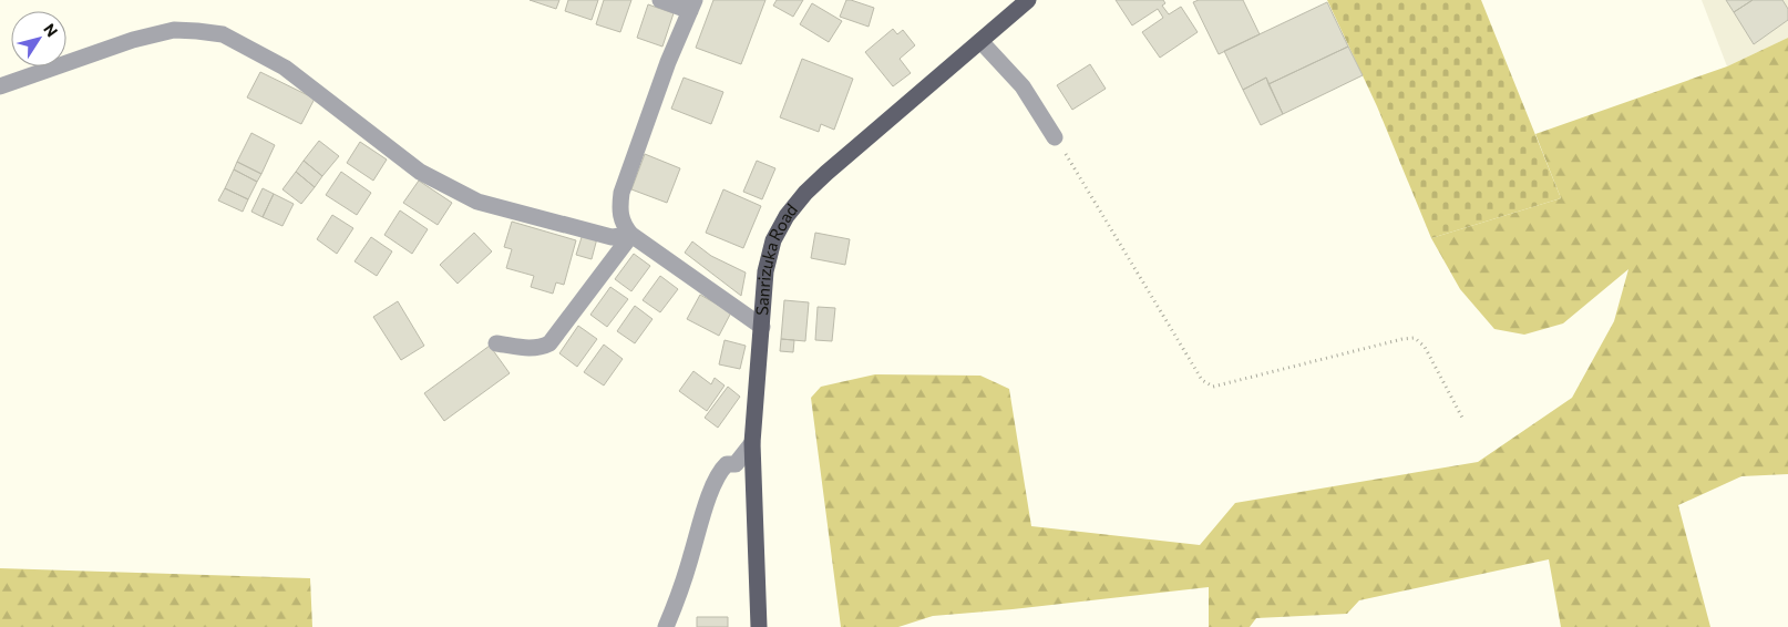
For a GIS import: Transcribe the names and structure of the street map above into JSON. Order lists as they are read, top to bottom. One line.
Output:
{"streets":{"main road":["Sanrizuka Road"]},"north":"top right"}
